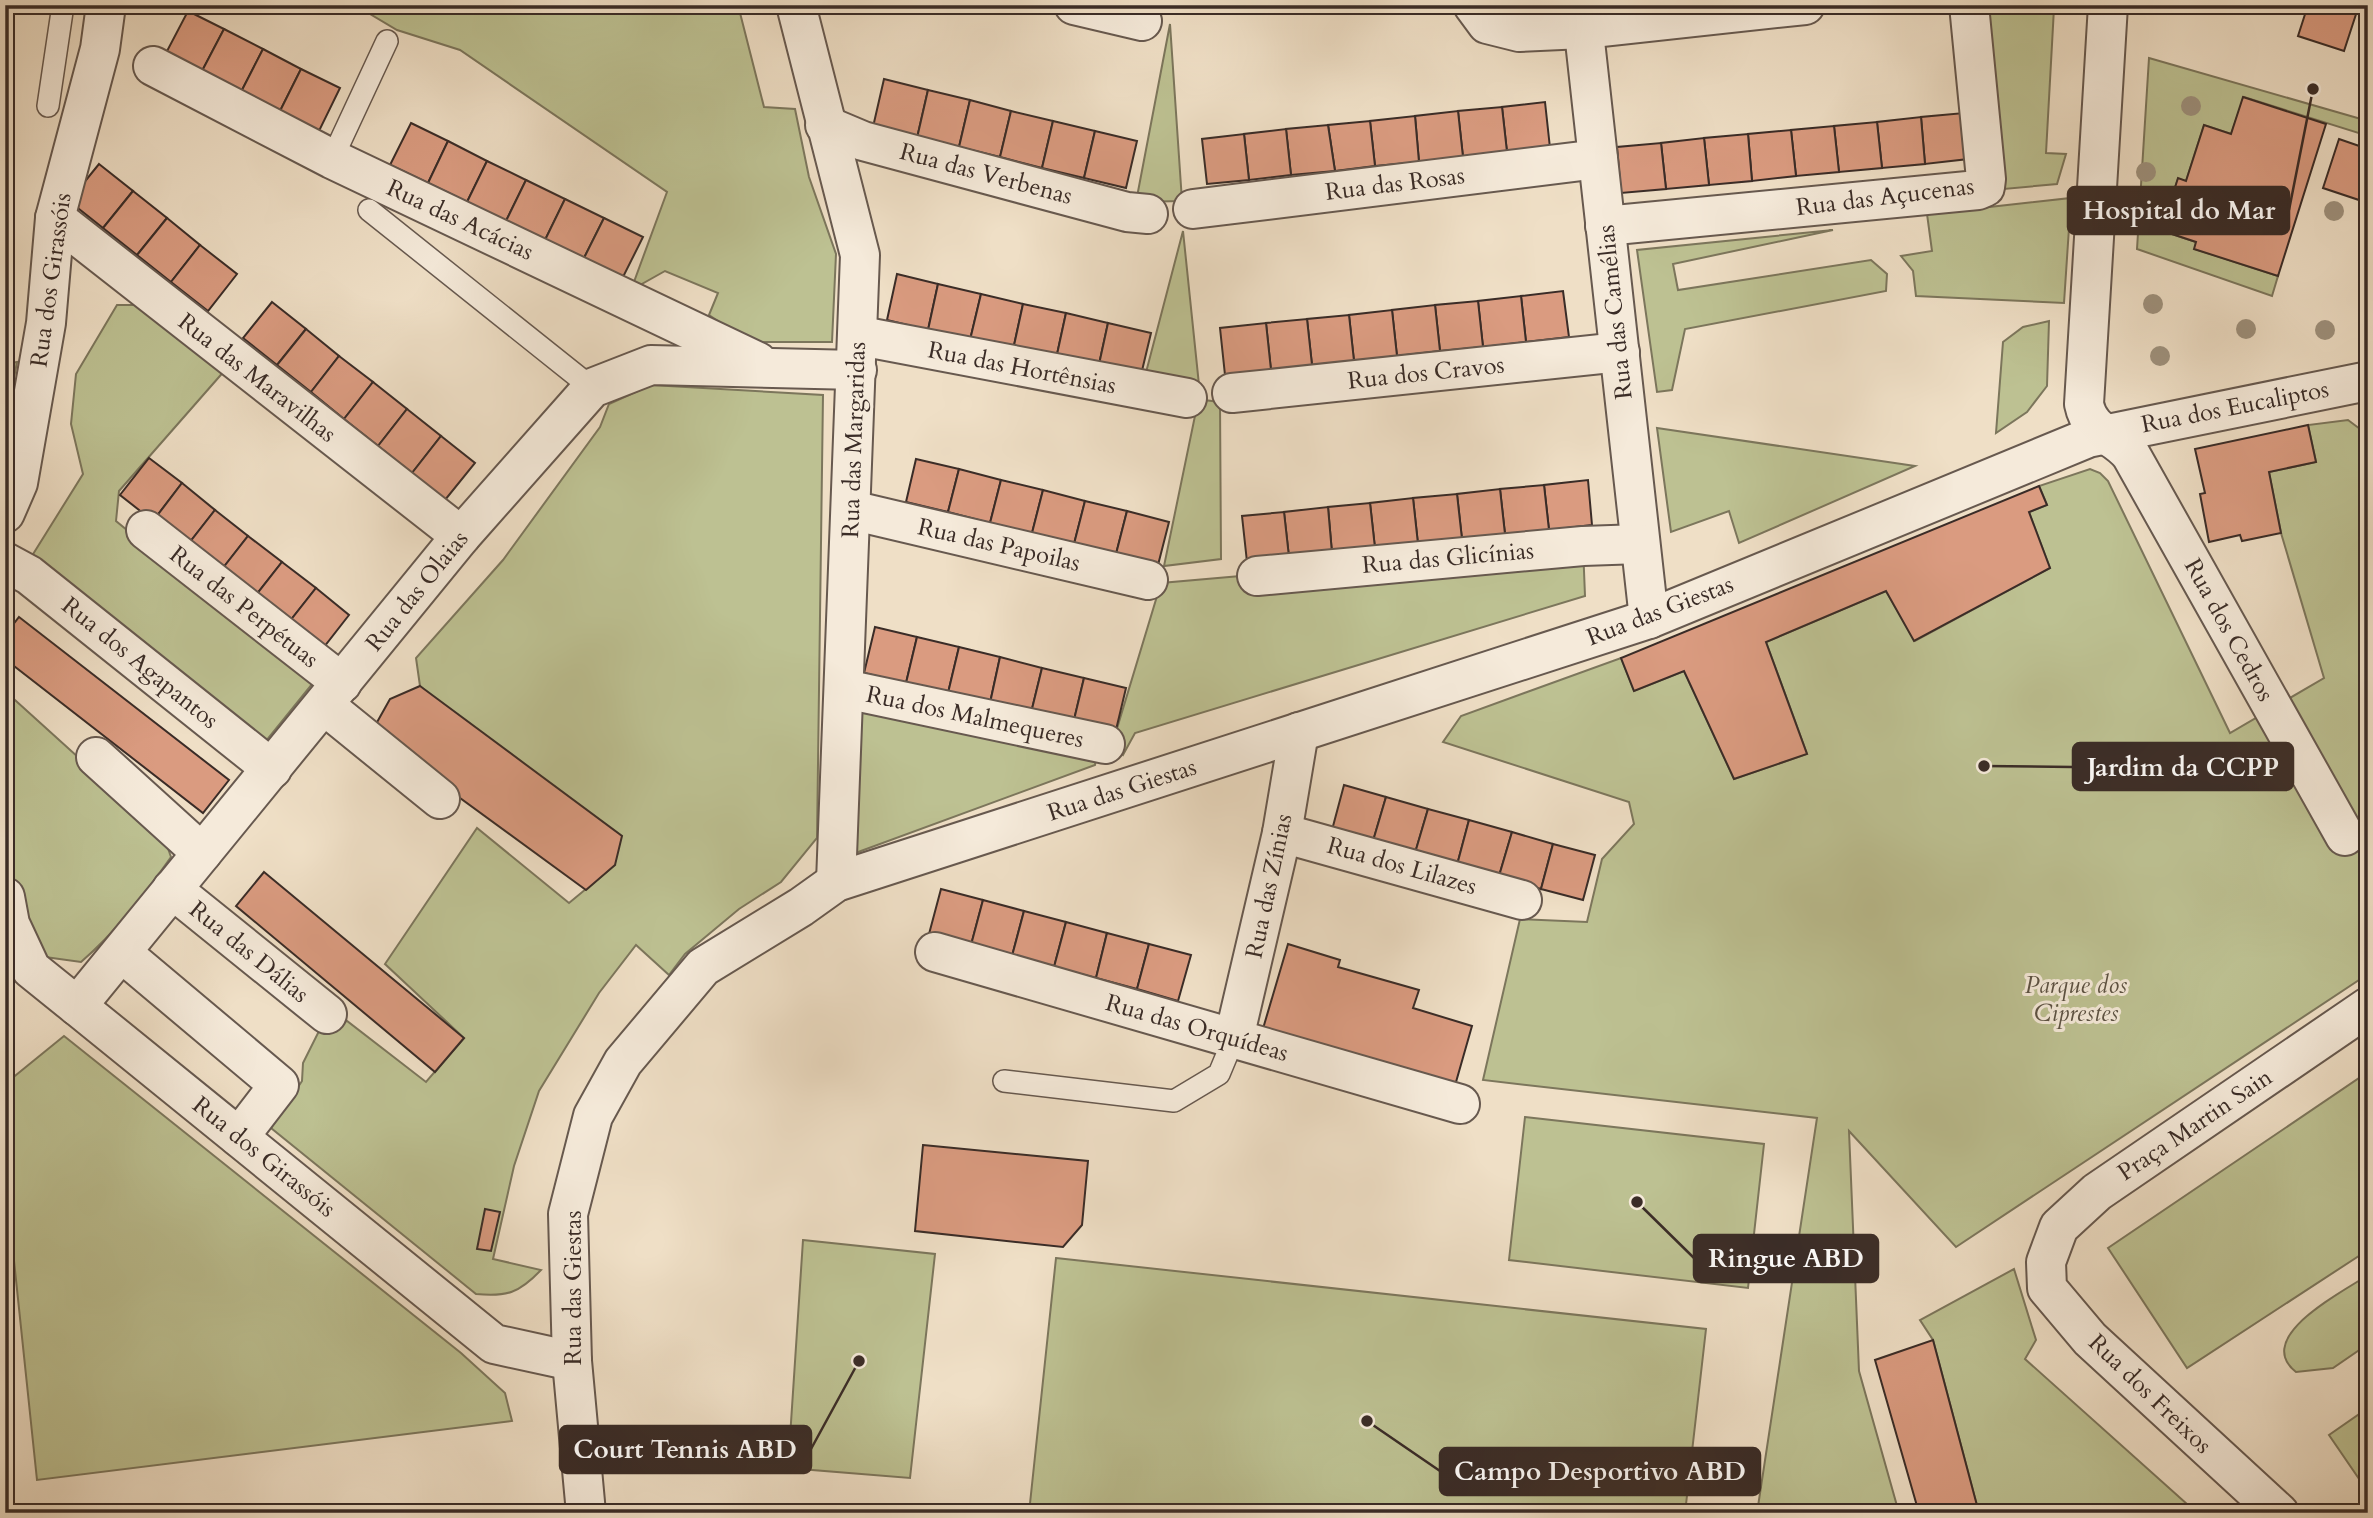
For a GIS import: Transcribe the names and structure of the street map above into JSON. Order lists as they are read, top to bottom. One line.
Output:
{"streets":{"street":["Rua das Verbenas","Rua das Rosas","Rua das Açucenas","Rua das Acácias","Rua dos Girassóis","Rua das Camélias","Rua das Hortênsias","Rua dos Cravos","Rua das Maravilhas","Rua dos Eucaliptos","Rua das Margaridas","Rua das Papoilas","Rua das Glicínias","Rua das Olaias","Rua das Perpétuas","Rua das Giestas","Rua dos Cedros","Rua dos Agapantos","Rua dos Malmequeres","Rua dos Lilazes","Rua das Zínias","Rua das Dálias","Rua das Orquídeas","Praça Martin Sain","Rua dos Freixos"]},"crossings":[["Rua das Verbenas","Rua das Margaridas"],["Rua das Rosas","Rua das Camélias"],["Rua das Açucenas","Rua das Camélias"],["Rua das Acácias","Rua das Olaias"],["Rua dos Girassóis","Rua das Maravilhas"],["Rua dos Girassóis","Rua das Olaias"],["Rua dos Girassóis","Rua das Giestas"],["Rua das Camélias","Rua dos Cravos"],["Rua das Camélias","Rua das Glicínias"],["Rua das Camélias","Rua das Giestas"],["Rua das Hortênsias","Rua das Margaridas"],["Rua das Hortênsias","Rua das Olaias"],["Rua das Maravilhas","Rua das Olaias"],["Rua dos Eucaliptos","Rua das Giestas"],["Rua dos Eucaliptos","Rua dos Cedros"],["Rua das Margaridas","Rua das Papoilas"],["Rua das Margaridas","Rua das Olaias"],["Rua das Margaridas","Rua das Giestas"],["Rua das Margaridas","Rua dos Malmequeres"],["Rua das Olaias","Rua das Perpétuas"],["Rua das Olaias","Rua dos Agapantos"],["Rua das Olaias","Rua das Dálias"],["Rua das Giestas","Rua dos Cedros"],["Rua das Giestas","Rua das Zínias"],["Rua dos Lilazes","Rua das Zínias"],["Rua das Zínias","Rua das Orquídeas"],["Praça Martin Sain","Rua dos Freixos"]],"parks":["Parque dos Ciprestes"],"places":["Hospital do Mar","Jardim da CCPP","Ringue ABD","Court Tennis ABD","Campo Desportivo ABD"]}
